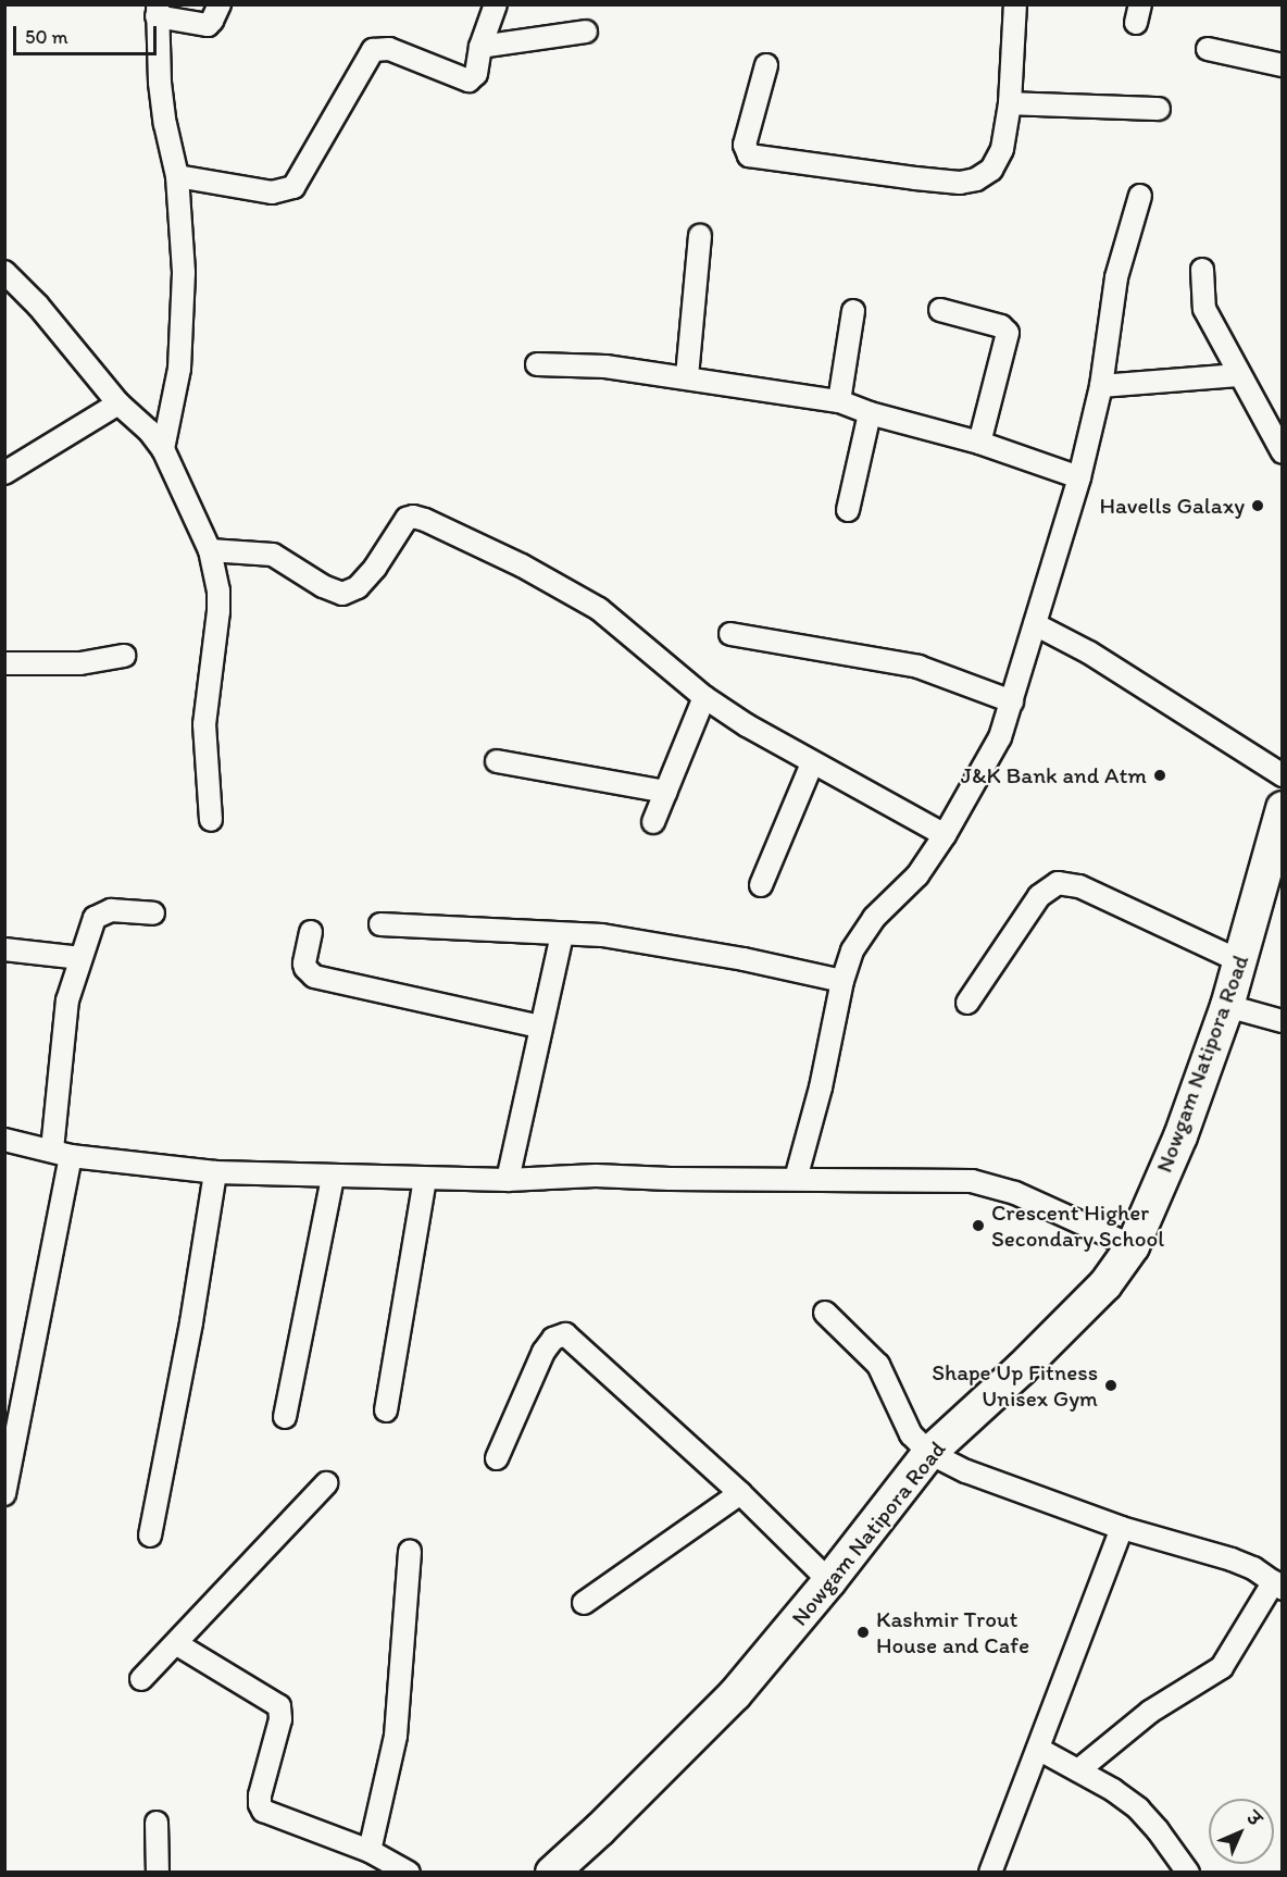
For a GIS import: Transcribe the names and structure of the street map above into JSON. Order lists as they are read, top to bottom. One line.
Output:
{"streets":{"main road":["Nowgam Natipora Road"]},"places":["Havells Galaxy","J&K Bank and Atm","Crescent Higher Secondary School","Shape Up Fitness Unisex Gym","Kashmir Trout House and Cafe"],"scale_bar":"50 m","north":"top right"}
